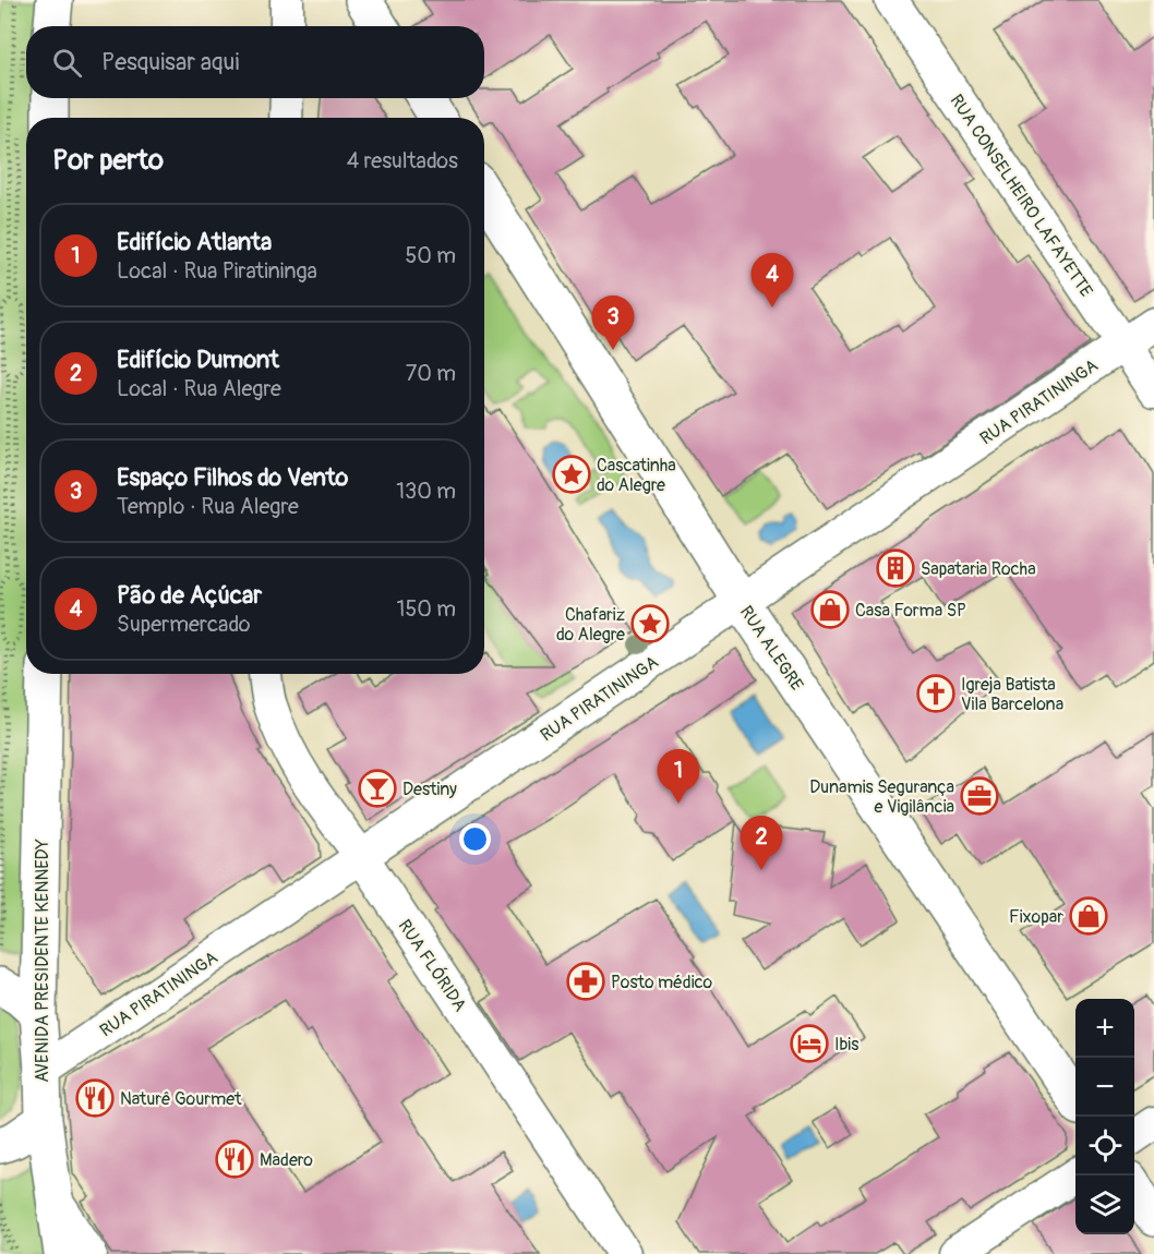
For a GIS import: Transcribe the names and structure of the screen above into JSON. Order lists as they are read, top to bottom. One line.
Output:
{"streets":{"main road":["RUA ALEGRE","AVENIDA PRESIDENTE KENNEDY"],"street":["RUA CONSELHEIRO LAFAYETTE","RUA PIRATININGA","RUA FLÓRIDA"]},"crossings":[["RUA CONSELHEIRO LAFAYETTE","RUA PIRATININGA"],["RUA PIRATININGA","RUA ALEGRE"],["RUA PIRATININGA","AVENIDA PRESIDENTE KENNEDY"],["RUA PIRATININGA","RUA FLÓRIDA"]],"places":{"place":["Cascatinha do Alegre","Chafariz do Alegre"],"building":["Sapataria Rocha"],"shop":["Casa Forma SP","Fixopar"],"church":["Igreja Batista Vila Barcelona"],"bar":["Destiny"],"office":["Dunamis Segurança e Vigilância"],"pharmacy":["Posto médico"],"hotel":["Ibis"],"restaurant":["Naturê Gourmet","Madero"]},"page":{"search":"Pesquisar aqui","heading":["Por perto","4 resultados"],"list":[{"mark":"1","name":"Edifício Atlanta","note":"Local · Rua Piratininga","value":"50 m"},{"mark":"2","name":"Edifício Dumont","note":"Local · Rua Alegre","value":"70 m"},{"mark":"3","name":"Espaço Filhos do Vento","note":"Templo · Rua Alegre","value":"130 m"},{"mark":"4","name":"Pão de Açúcar","note":"Supermercado","value":"150 m"}],"pins":["4","3","1","2"],"map_buttons":["+","−"]}}
